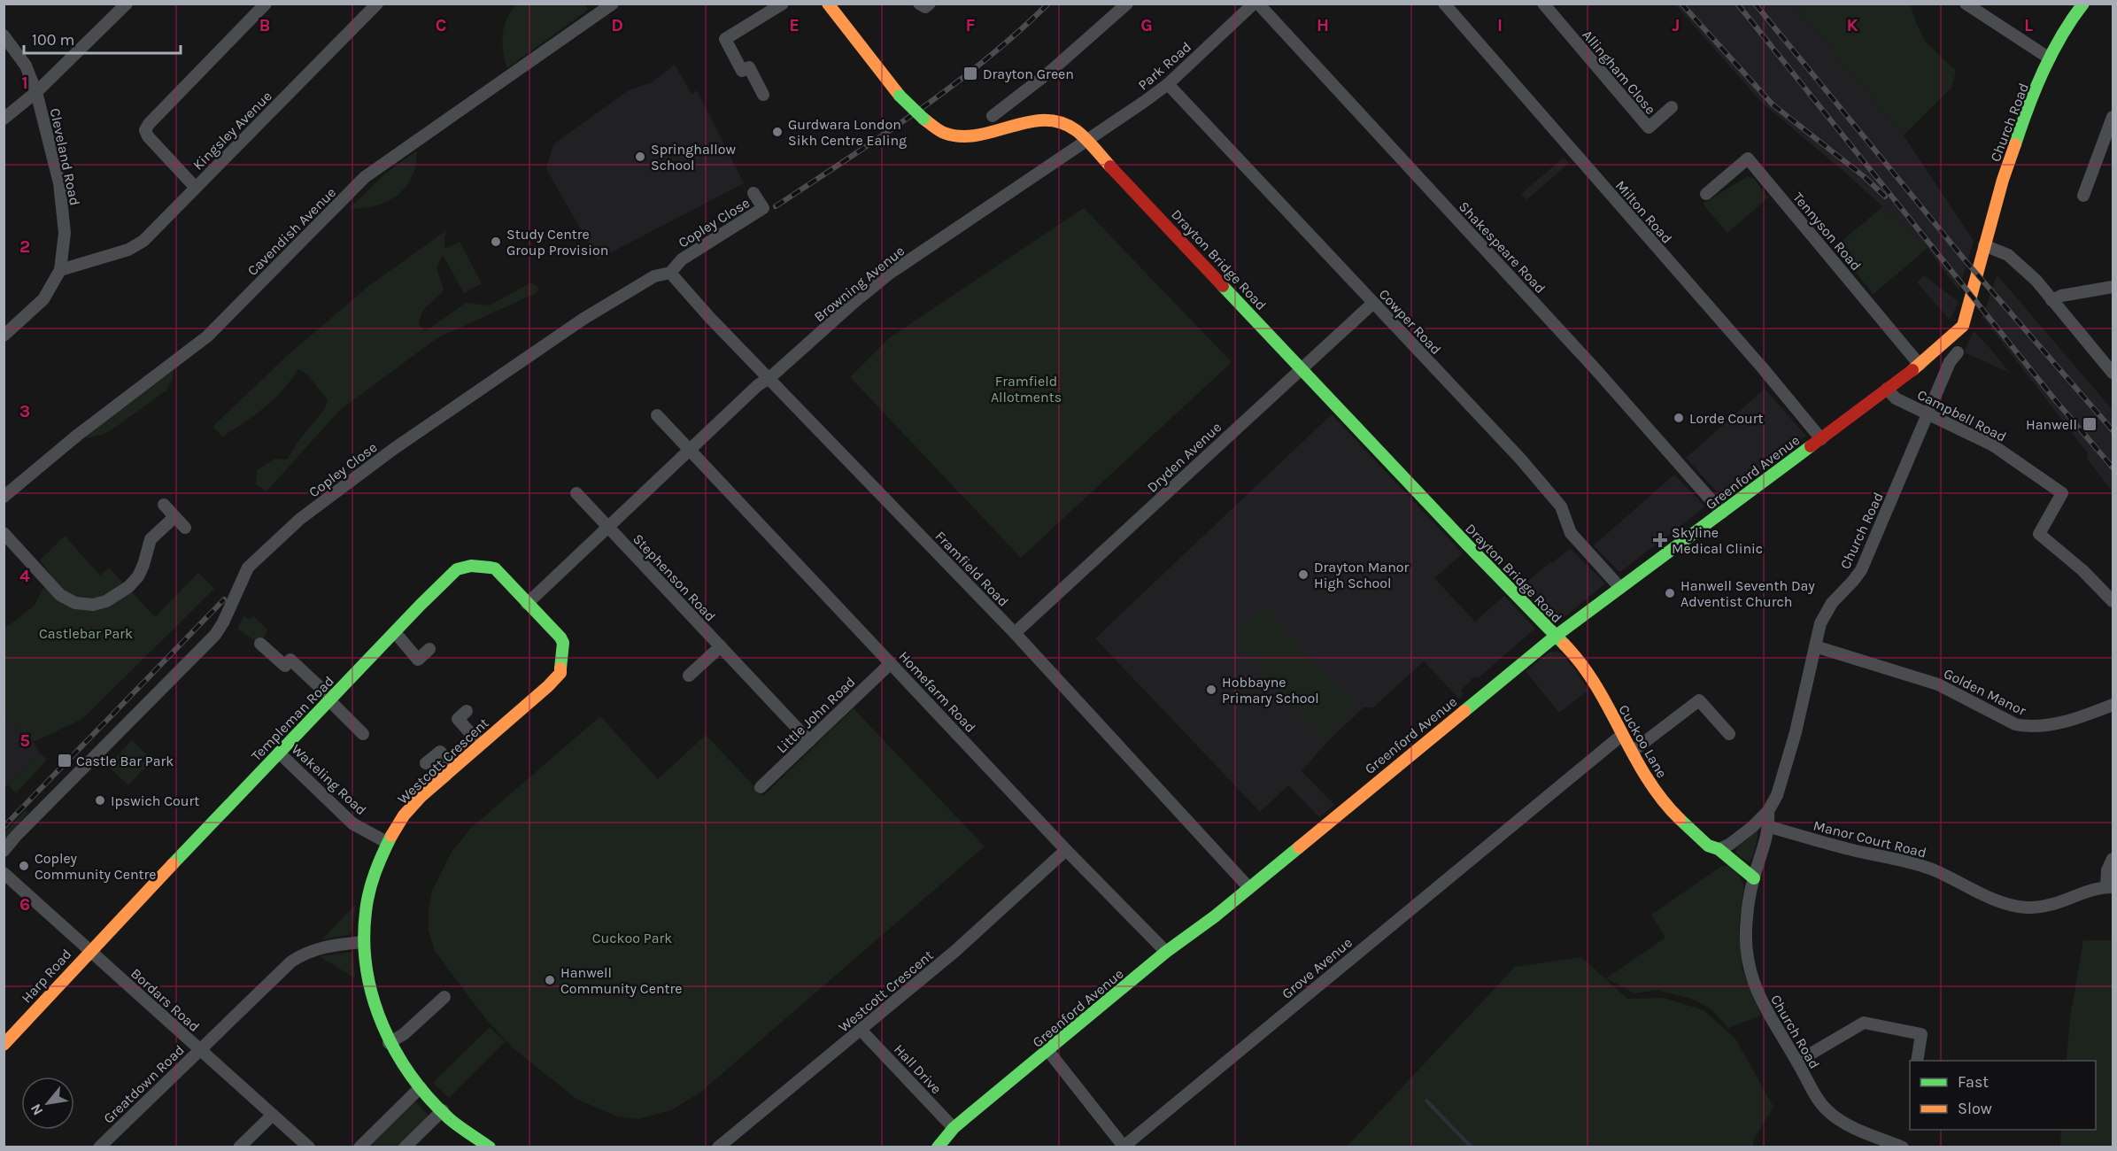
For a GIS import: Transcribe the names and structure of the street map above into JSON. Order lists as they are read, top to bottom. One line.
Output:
{"streets":{"street":["Park Road","Allingham Close","Church Road","Kingsley Avenue","Cleveland Road","Milton Road","Copley Close","Cavendish Avenue","Tennyson Road","Shakespeare Road","Drayton Bridge Road","Browning Avenue","Cowper Road","Campbell Road","Dryden Avenue","Greenford Avenue","Framfield Road","Stephenson Road","Homefarm Road","Golden Manor","Little John Road","Templeman Road","Cuckoo Lane","Westcott Crescent","Wakeling Road","Manor Court Road","Grove Avenue","Harp Road","Bordars Road","Hall Drive","Greatdown Road"]},"crossings":[["Park Road","Drayton Bridge Road"],["Park Road","Browning Avenue"],["Park Road","Cowper Road"],["Church Road","Tennyson Road"],["Church Road","Campbell Road"],["Church Road","Greenford Avenue"],["Church Road","Golden Manor"],["Church Road","Cuckoo Lane"],["Church Road","Manor Court Road"],["Milton Road","Greenford Avenue"],["Copley Close","Framfield Road"],["Tennyson Road","Greenford Avenue"],["Shakespeare Road","Greenford Avenue"],["Drayton Bridge Road","Browning Avenue"],["Drayton Bridge Road","Dryden Avenue"],["Drayton Bridge Road","Greenford Avenue"],["Drayton Bridge Road","Cuckoo Lane"],["Browning Avenue","Framfield Road"],["Browning Avenue","Stephenson Road"],["Browning Avenue","Homefarm Road"],["Browning Avenue","Templeman Road"],["Browning Avenue","Westcott Crescent"],["Cowper Road","Dryden Avenue"],["Cowper Road","Greenford Avenue"],["Campbell Road","Greenford Avenue"],["Dryden Avenue","Framfield Road"],["Greenford Avenue","Framfield Road"],["Greenford Avenue","Homefarm Road"],["Greenford Avenue","Cuckoo Lane"],["Greenford Avenue","Grove Avenue"],["Greenford Avenue","Hall Drive"],["Stephenson Road","Little John Road"],["Homefarm Road","Little John Road"],["Homefarm Road","Westcott Crescent"],["Templeman Road","Westcott Crescent"],["Templeman Road","Wakeling Road"],["Templeman Road","Harp Road"],["Templeman Road","Bordars Road"],["Cuckoo Lane","Grove Avenue"],["Westcott Crescent","Wakeling Road"],["Westcott Crescent","Hall Drive"],["Westcott Crescent","Greatdown Road"],["Harp Road","Bordars Road"],["Bordars Road","Greatdown Road"]],"parks":["Framfield Allotments","Castlebar Park","Cuckoo Park"],"places":{"transit":["Drayton Green","Hanwell","Castle Bar Park"],"other":["Gurdwara London Sikh Centre Ealing","Springhallow School","Study Centre Group Provision","Lorde Court","Drayton Manor High School","Hanwell Seventh Day Adventist Church","Hobbayne Primary School","Ipswich Court","Copley Community Centre","Hanwell Community Centre"],"health":["Skyline Medical Clinic"]},"legend":["Fast","Slow"],"scale_bar":"100 m","north":"bottom left","grid":{"columns":["B","C","D","E","F","G","H","I","J","K","L"],"rows":["1","2","3","4","5","6"]}}
